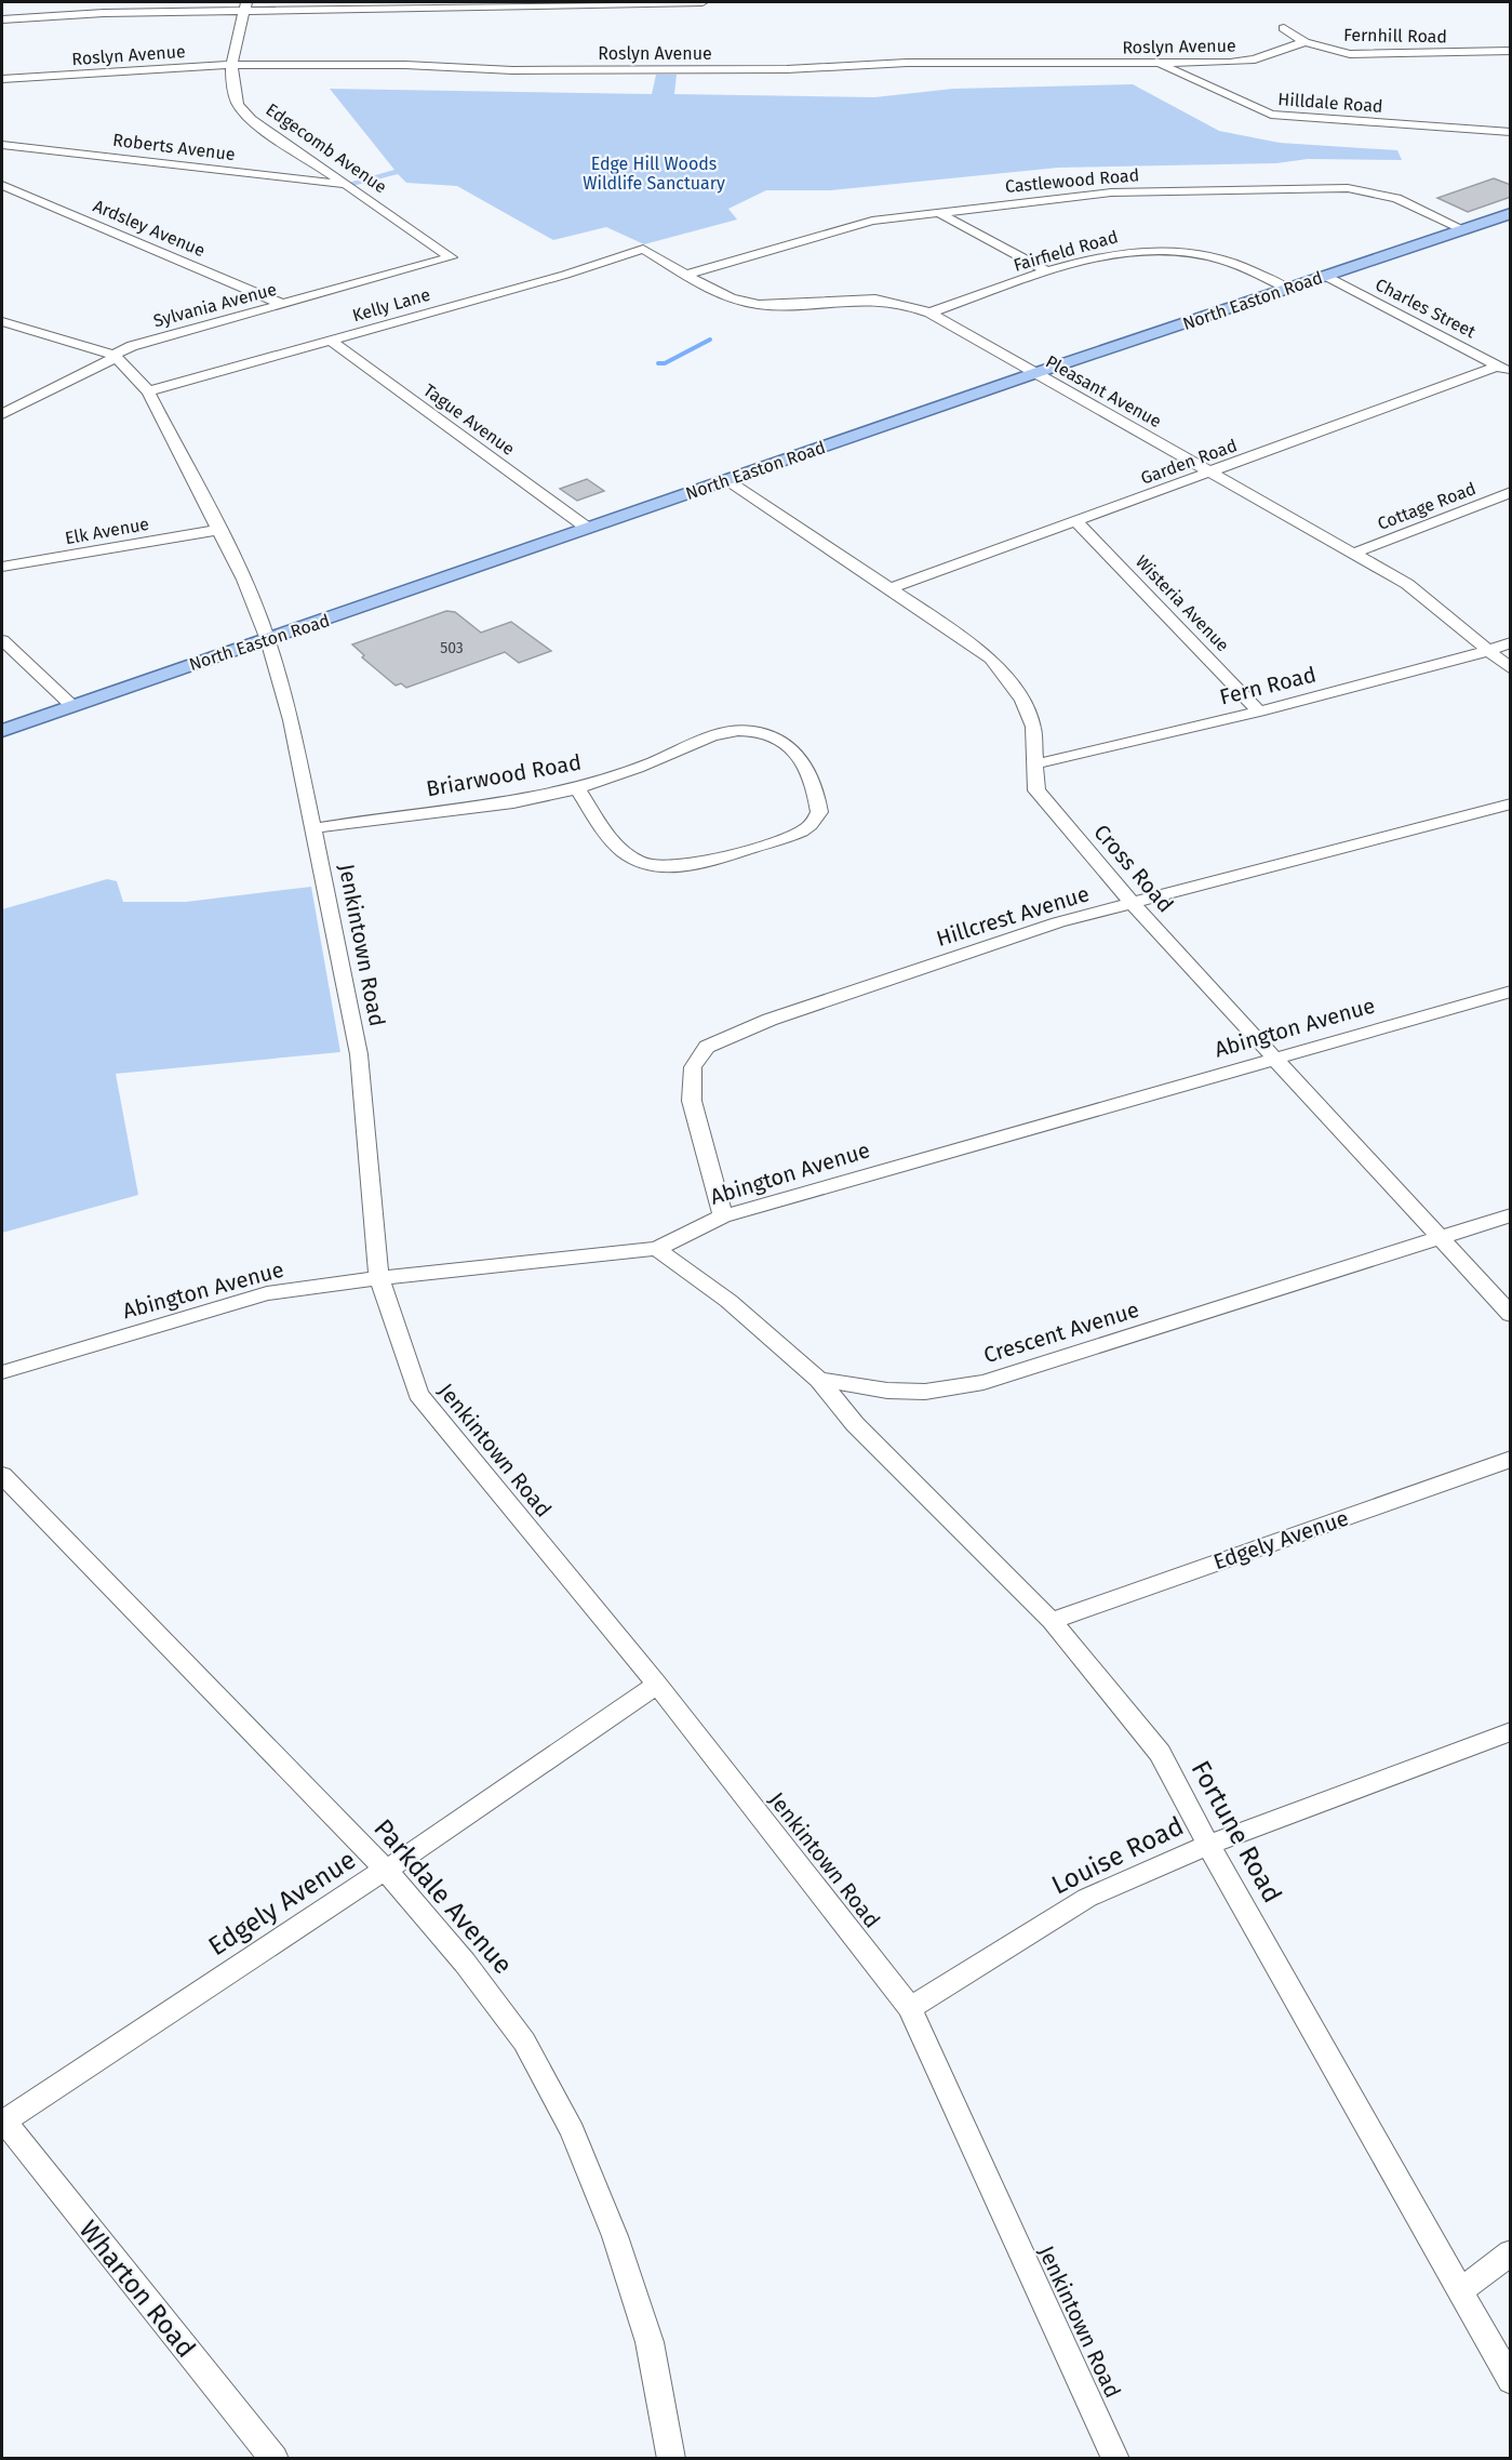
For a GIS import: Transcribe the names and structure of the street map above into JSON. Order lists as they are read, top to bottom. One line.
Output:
{"streets":{"main road":["North Easton Road"],"street":["Fernhill Road","Roslyn Avenue","Hilldale Road","Roberts Avenue","Edgecomb Avenue","Castlewood Road","Ardsley Avenue","Fairfield Road","Sylvania Avenue","Kelly Lane","Charles Street","Pleasant Avenue","Tague Avenue","Garden Road","Cottage Road","Elk Avenue","Wisteria Avenue","Fern Road","Briarwood Road","Cross Road","Hillcrest Avenue","Jenkintown Road","Abington Avenue","Crescent Avenue","Edgely Avenue","Fortune Road","Louise Road","Parkdale Avenue","Wharton Road"]},"crossings":[["Fernhill Road","Roslyn Avenue"],["Roslyn Avenue","Hilldale Road"],["Roslyn Avenue","Edgecomb Avenue"],["Roberts Avenue","Edgecomb Avenue"],["Edgecomb Avenue","Sylvania Avenue"],["Castlewood Road","North Easton Road"],["Castlewood Road","Pleasant Avenue"],["Ardsley Avenue","Sylvania Avenue"],["Fairfield Road","North Easton Road"],["Fairfield Road","Pleasant Avenue"],["North Easton Road","Charles Street"],["North Easton Road","Pleasant Avenue"],["North Easton Road","Tague Avenue"],["North Easton Road","Cross Road"],["North Easton Road","Jenkintown Road"],["Sylvania Avenue","Jenkintown Road"],["Kelly Lane","Pleasant Avenue"],["Kelly Lane","Tague Avenue"],["Kelly Lane","Jenkintown Road"],["Charles Street","Garden Road"],["Pleasant Avenue","Garden Road"],["Pleasant Avenue","Cottage Road"],["Pleasant Avenue","Fern Road"],["Garden Road","Wisteria Avenue"],["Garden Road","Cross Road"],["Elk Avenue","Jenkintown Road"],["Wisteria Avenue","Fern Road"],["Fern Road","Cross Road"],["Briarwood Road","Jenkintown Road"],["Cross Road","Hillcrest Avenue"],["Cross Road","Abington Avenue"],["Cross Road","Crescent Avenue"],["Hillcrest Avenue","Abington Avenue"],["Jenkintown Road","Abington Avenue"],["Jenkintown Road","Edgely Avenue"],["Jenkintown Road","Louise Road"],["Crescent Avenue","Fortune Road"],["Edgely Avenue","Fortune Road"],["Edgely Avenue","Parkdale Avenue"],["Edgely Avenue","Wharton Road"],["Fortune Road","Louise Road"]],"parks":["Edge Hill Woods Wildlife Sanctuary"],"house_numbers":["503"]}
